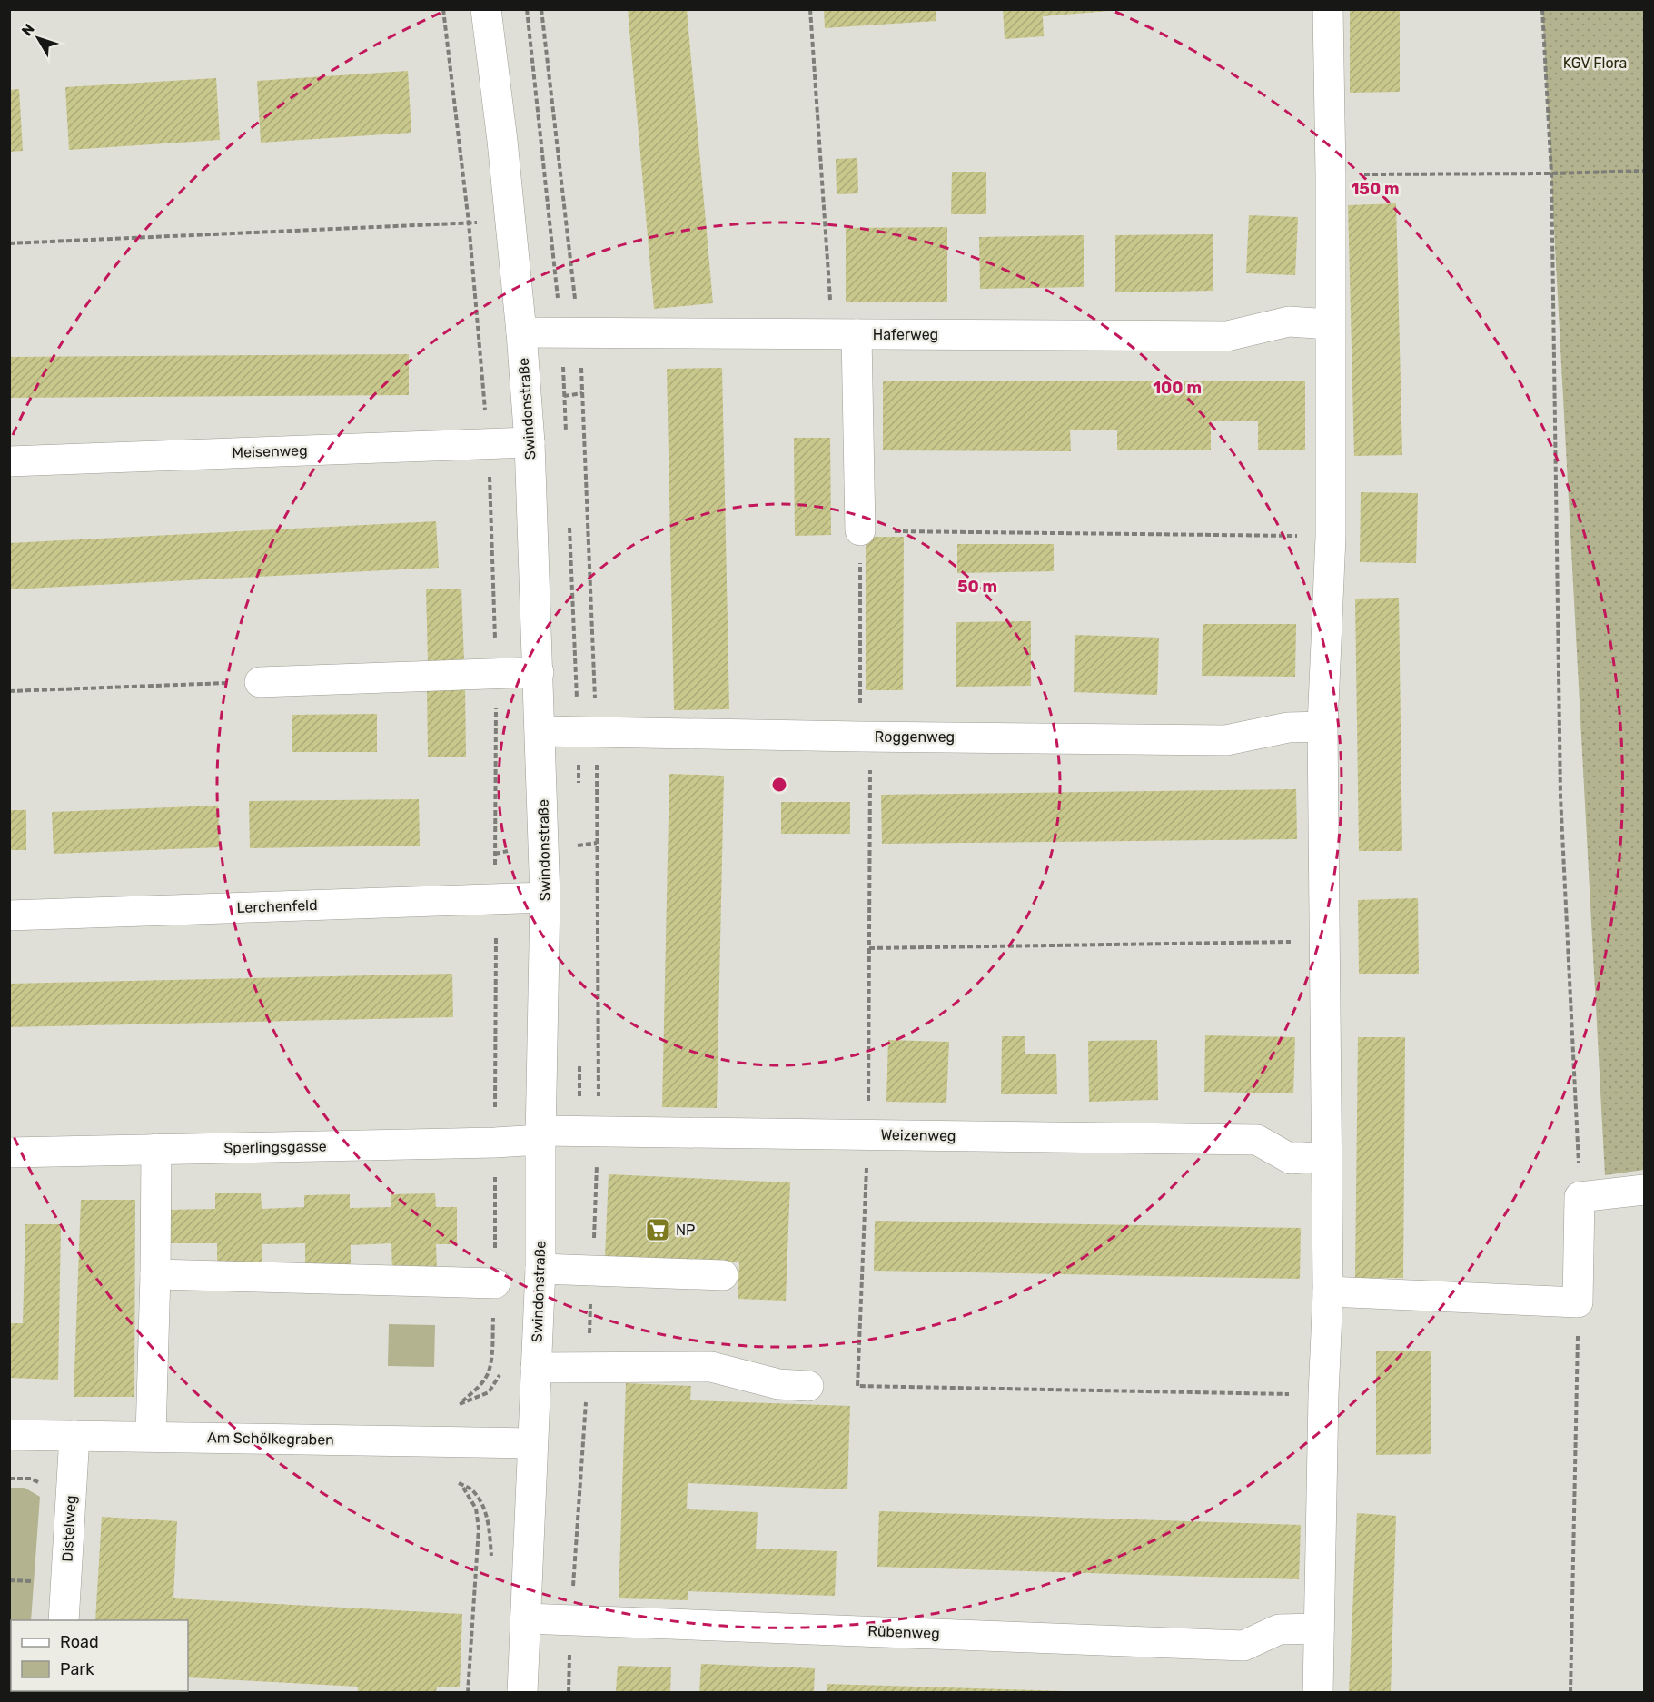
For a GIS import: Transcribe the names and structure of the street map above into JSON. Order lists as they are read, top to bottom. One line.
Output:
{"streets":{"street":["Haferweg","Swindonstraße","Meisenweg","Roggenweg","Lerchenfeld","Weizenweg","Sperlingsgasse","Am Schölkegraben","Distelweg","Rübenweg"]},"crossings":[["Haferweg","Swindonstraße"],["Swindonstraße","Meisenweg"],["Swindonstraße","Roggenweg"],["Swindonstraße","Lerchenfeld"],["Swindonstraße","Weizenweg"],["Swindonstraße","Sperlingsgasse"],["Swindonstraße","Am Schölkegraben"],["Swindonstraße","Rübenweg"],["Weizenweg","Sperlingsgasse"],["Am Schölkegraben","Distelweg"]],"parks":["KGV Flora"],"places":{"supermarket":["NP"]},"legend":["Road","Park"],"north":"top left","rings":["150 m","100 m","50 m"]}
